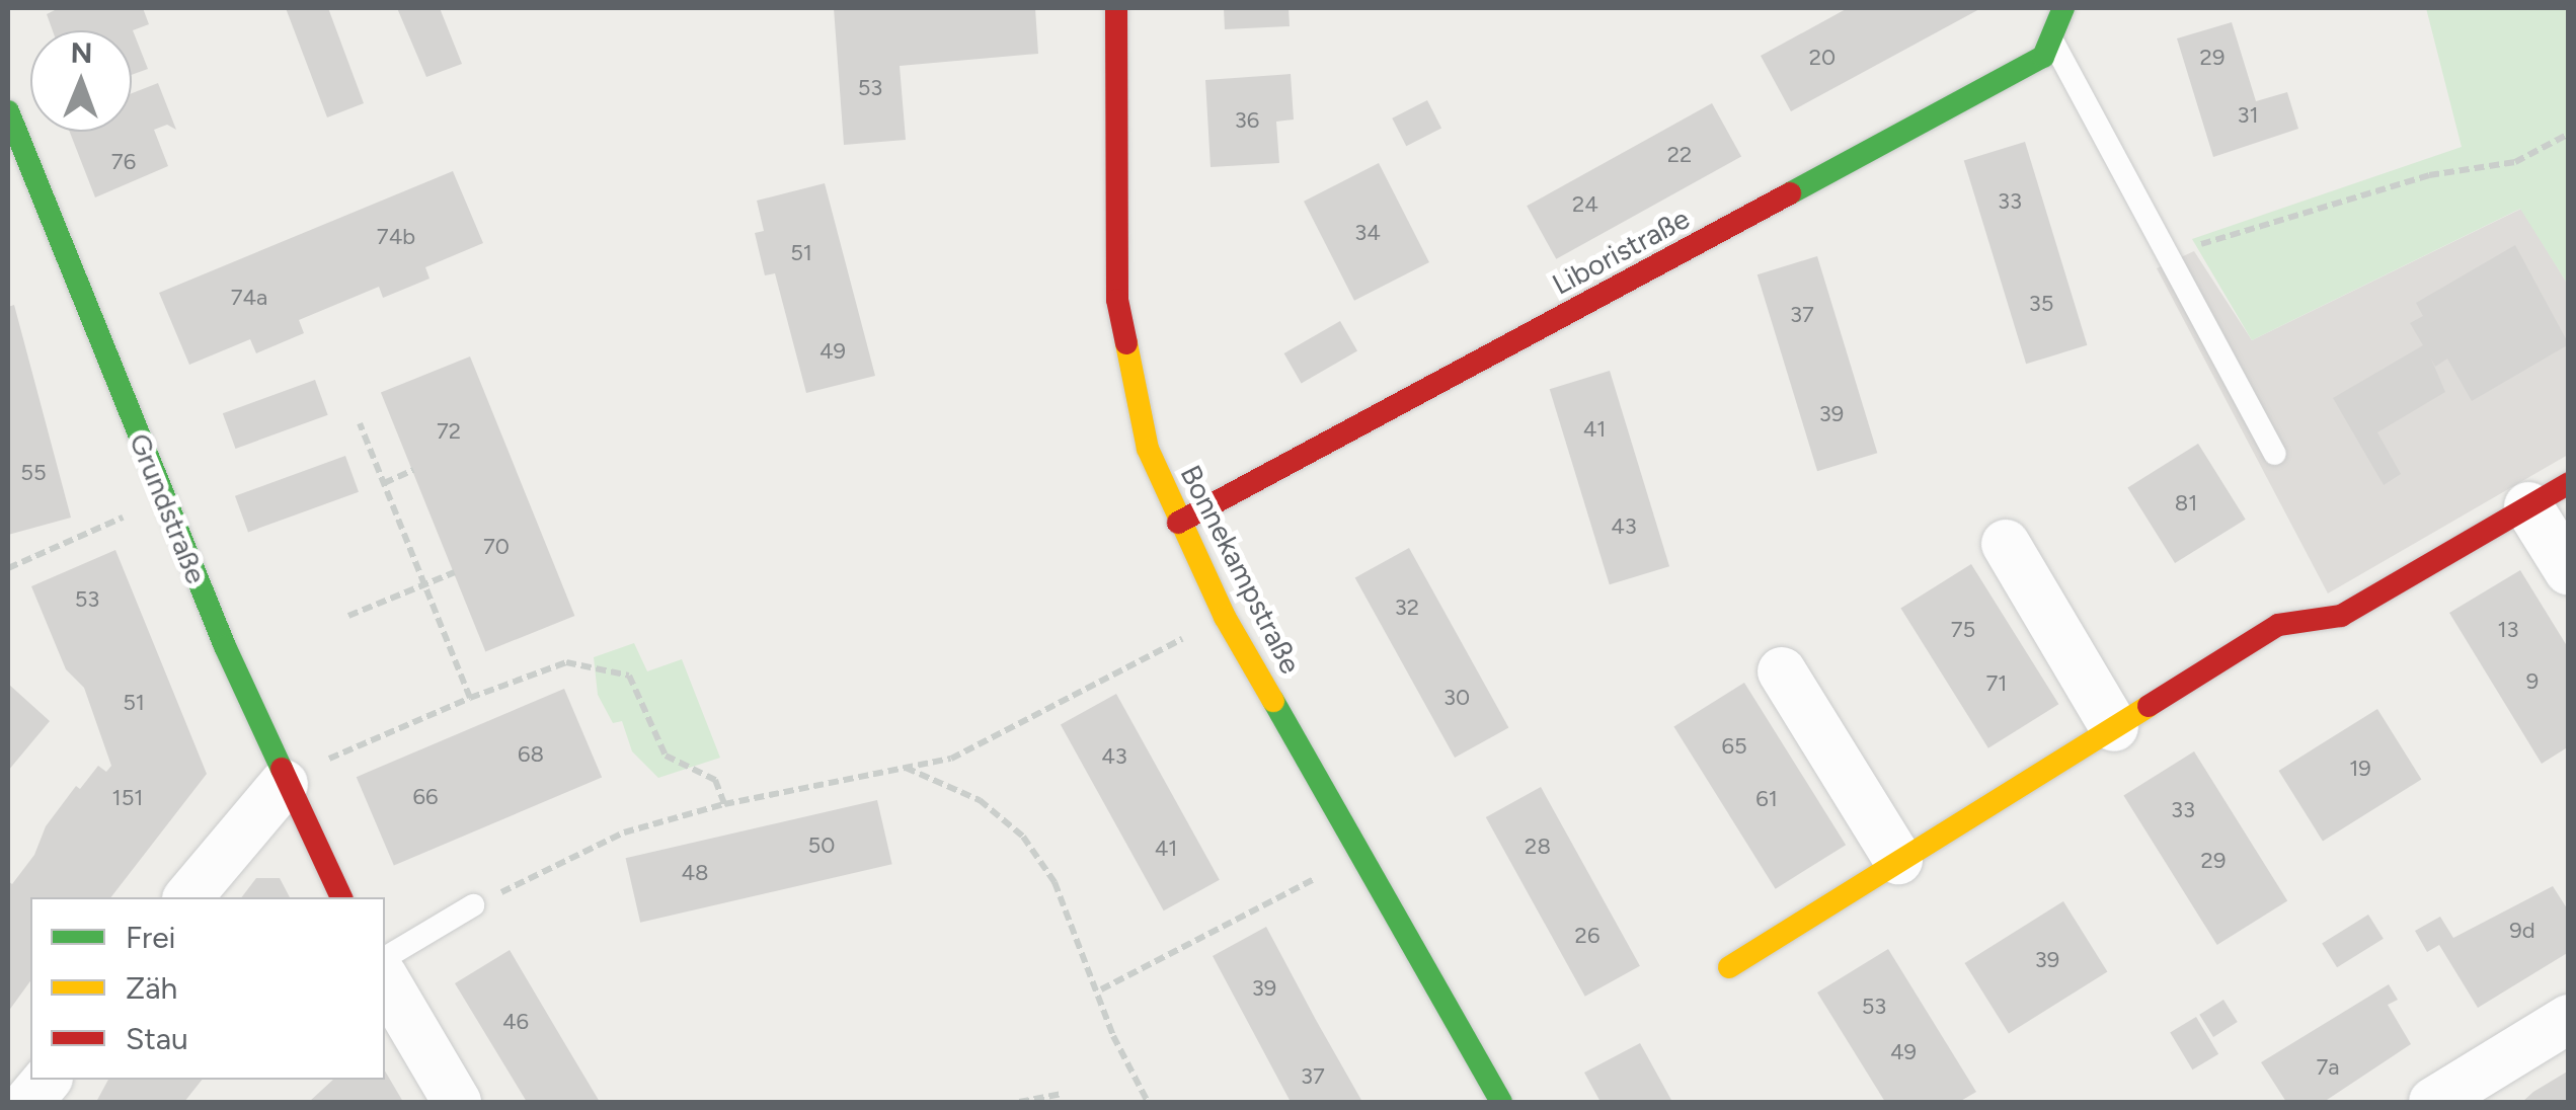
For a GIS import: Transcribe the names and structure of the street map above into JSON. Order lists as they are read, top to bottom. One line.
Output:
{"streets":{"street":["Liboristraße","Grundstraße","Bonnekampstraße"]},"crossings":[["Liboristraße","Bonnekampstraße"]],"house_numbers":["20","29","53","31","36","22","76","33","24","34","74b","51","74a","35","37","49","39","41","72","55","81","43","70","53","32","75","13","9","71","30","51","65","68","43","19","66","151","61","33","50","28","41","29","48","9d","26","39","39","53","46","49","7a","37"],"legend":["Frei","Zäh","Stau"],"north":"top"}
